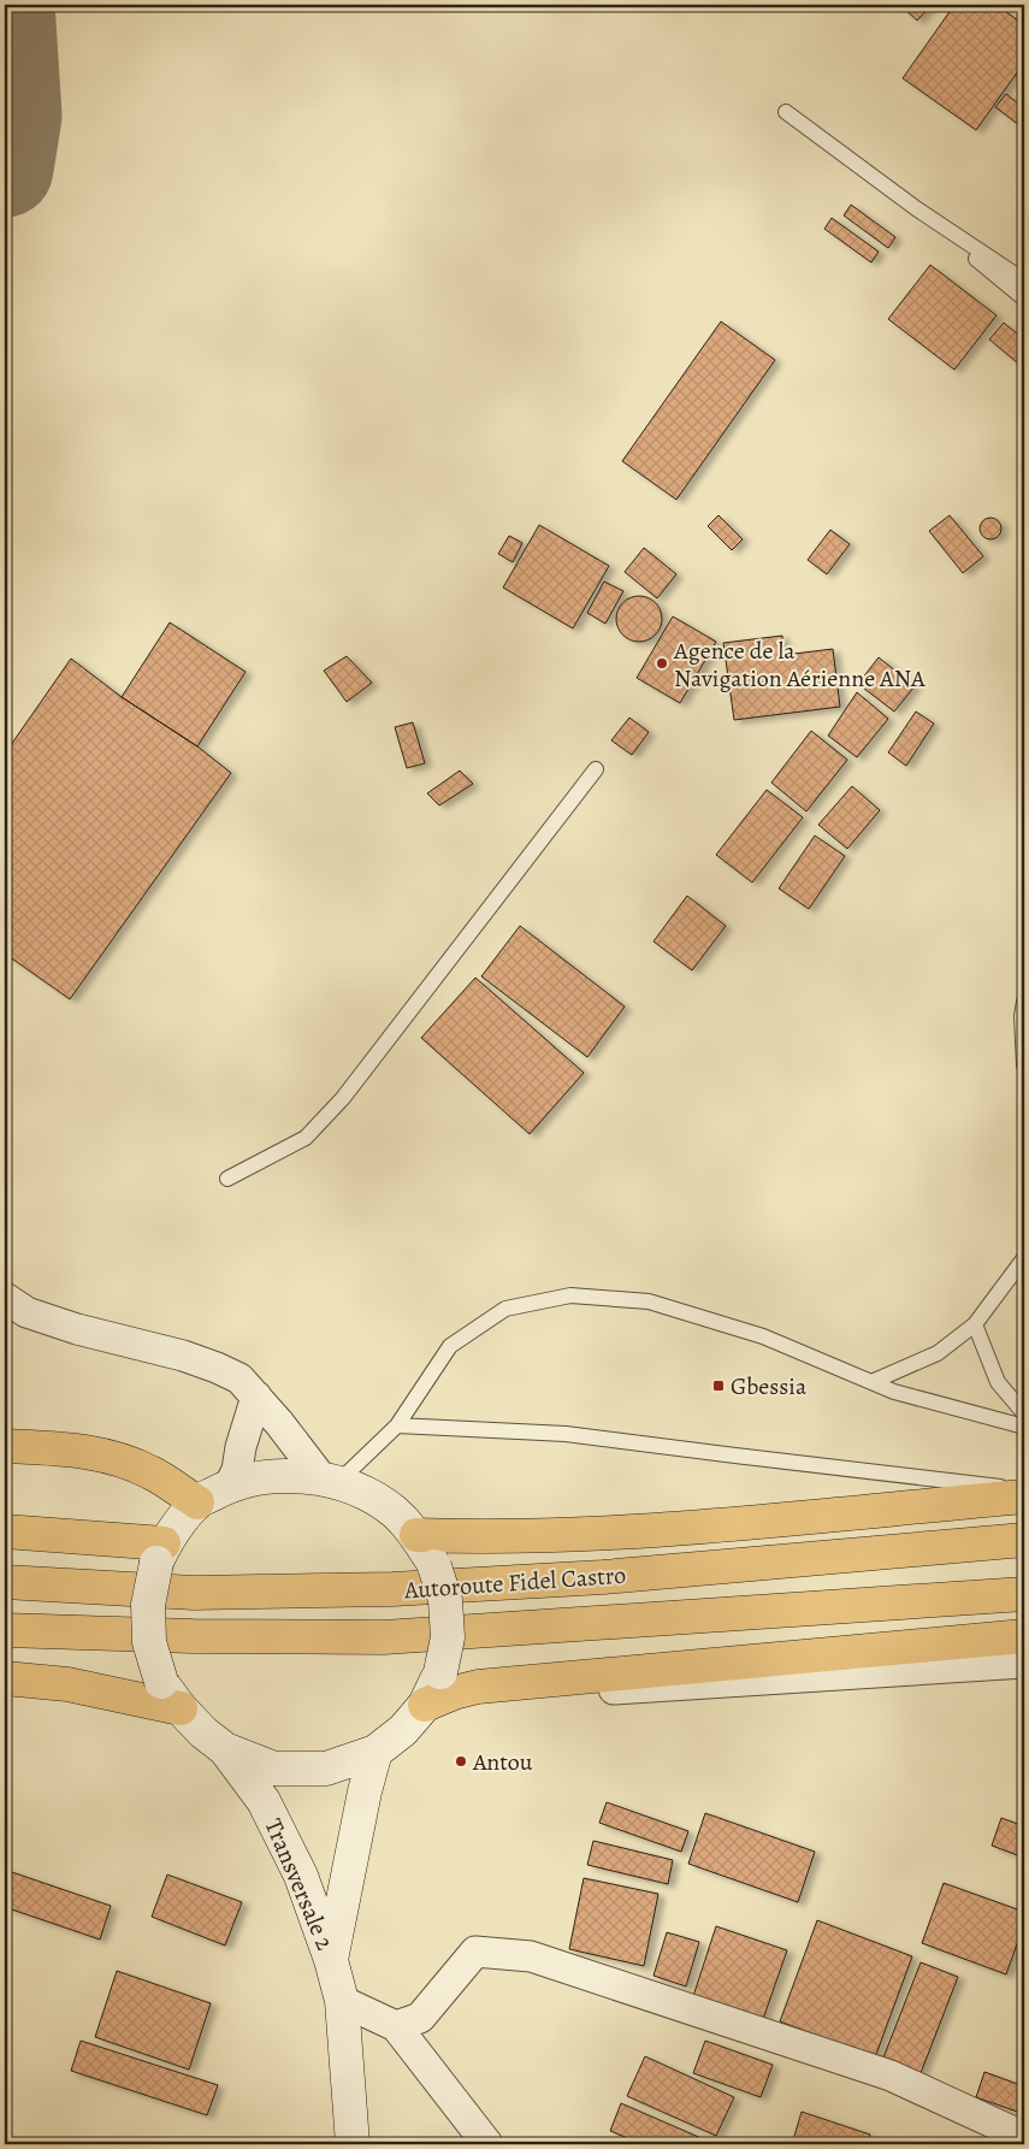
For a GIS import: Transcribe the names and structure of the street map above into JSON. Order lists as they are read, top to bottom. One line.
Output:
{"streets":{"highway":["Autoroute Fidel Castro"],"main road":["Transversale 2"]},"places":{"other":["Agence de la Navigation Aérienne ANA","Antou"],"transit":["Gbessia"]}}
